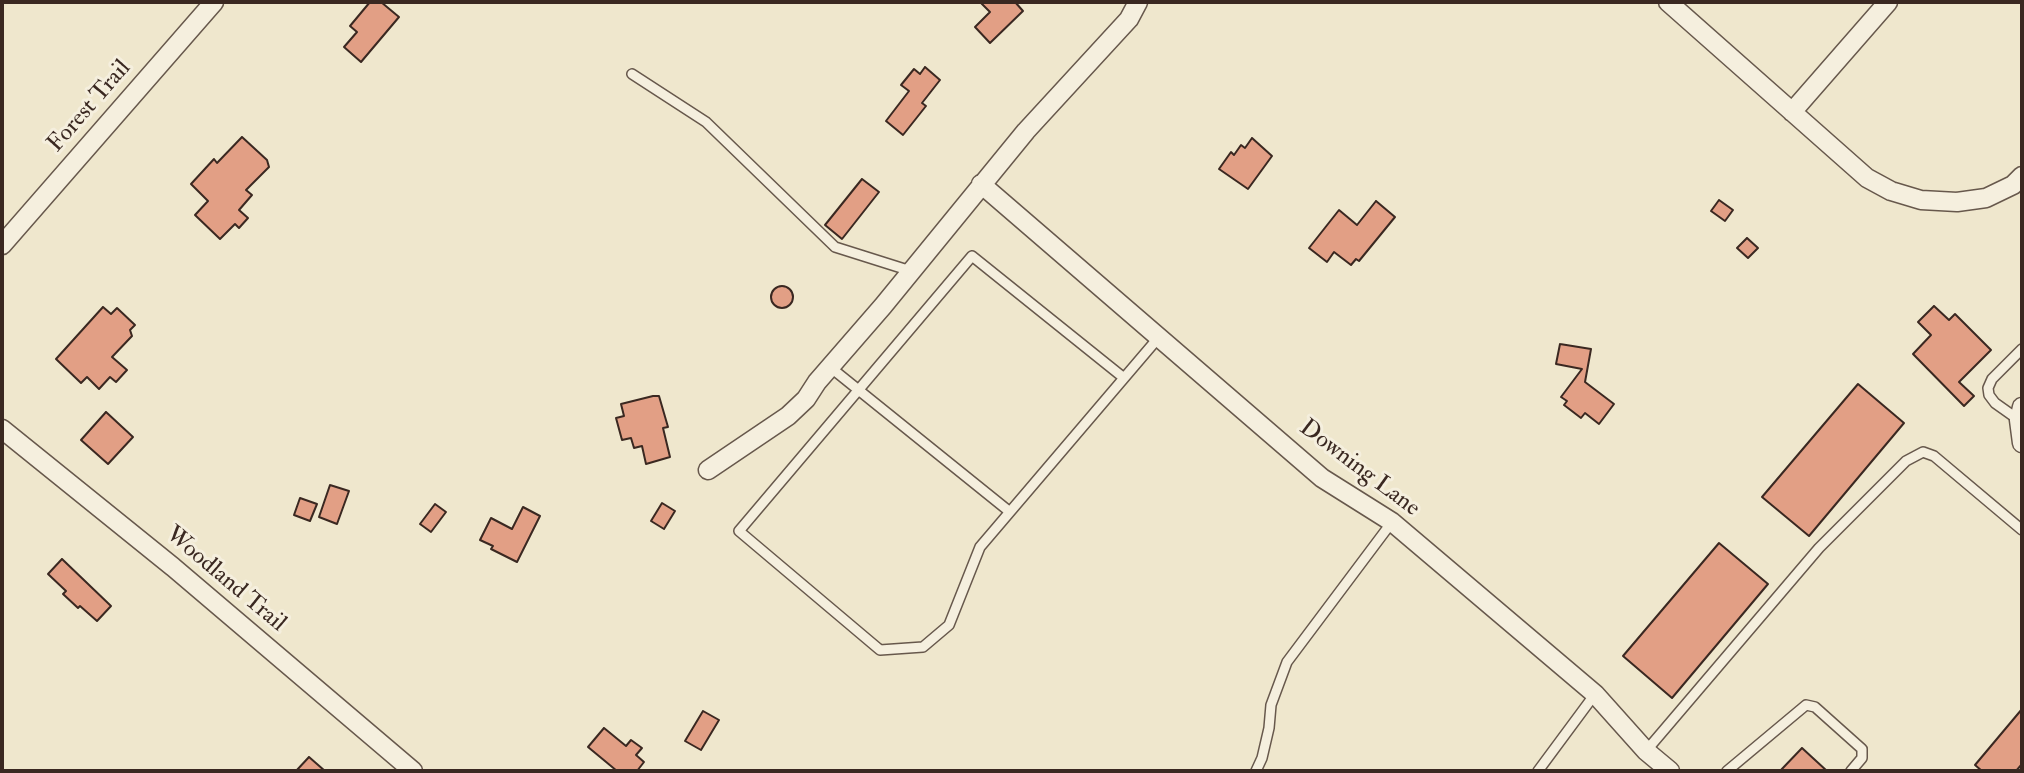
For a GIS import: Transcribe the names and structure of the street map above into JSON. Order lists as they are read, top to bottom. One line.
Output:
{"streets":{"street":["Forest Trail","Downing Lane","Woodland Trail"]}}
